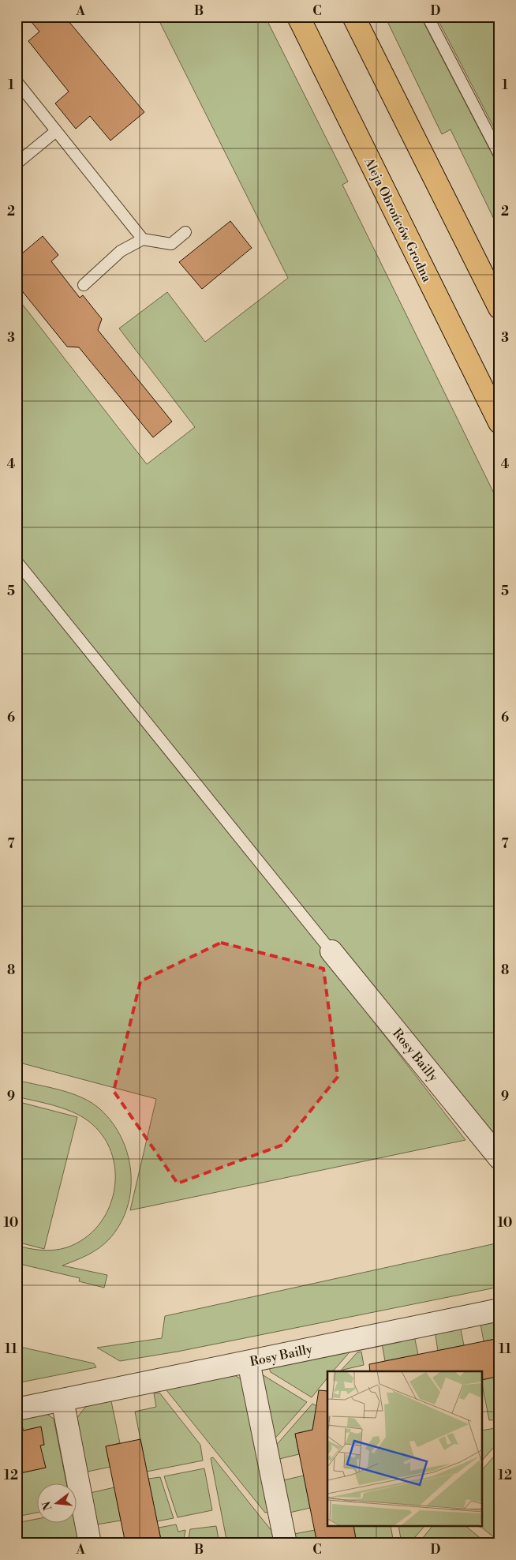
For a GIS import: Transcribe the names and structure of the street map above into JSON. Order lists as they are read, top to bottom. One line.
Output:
{"streets":{"highway":["Aleja Obrońców Grodna"],"street":["Rosy Bailly"]},"north":"left","grid":{"columns":["A","B","C","D"],"rows":["1","2","3","4","5","6","7","8","9","10","11","12"]}}
